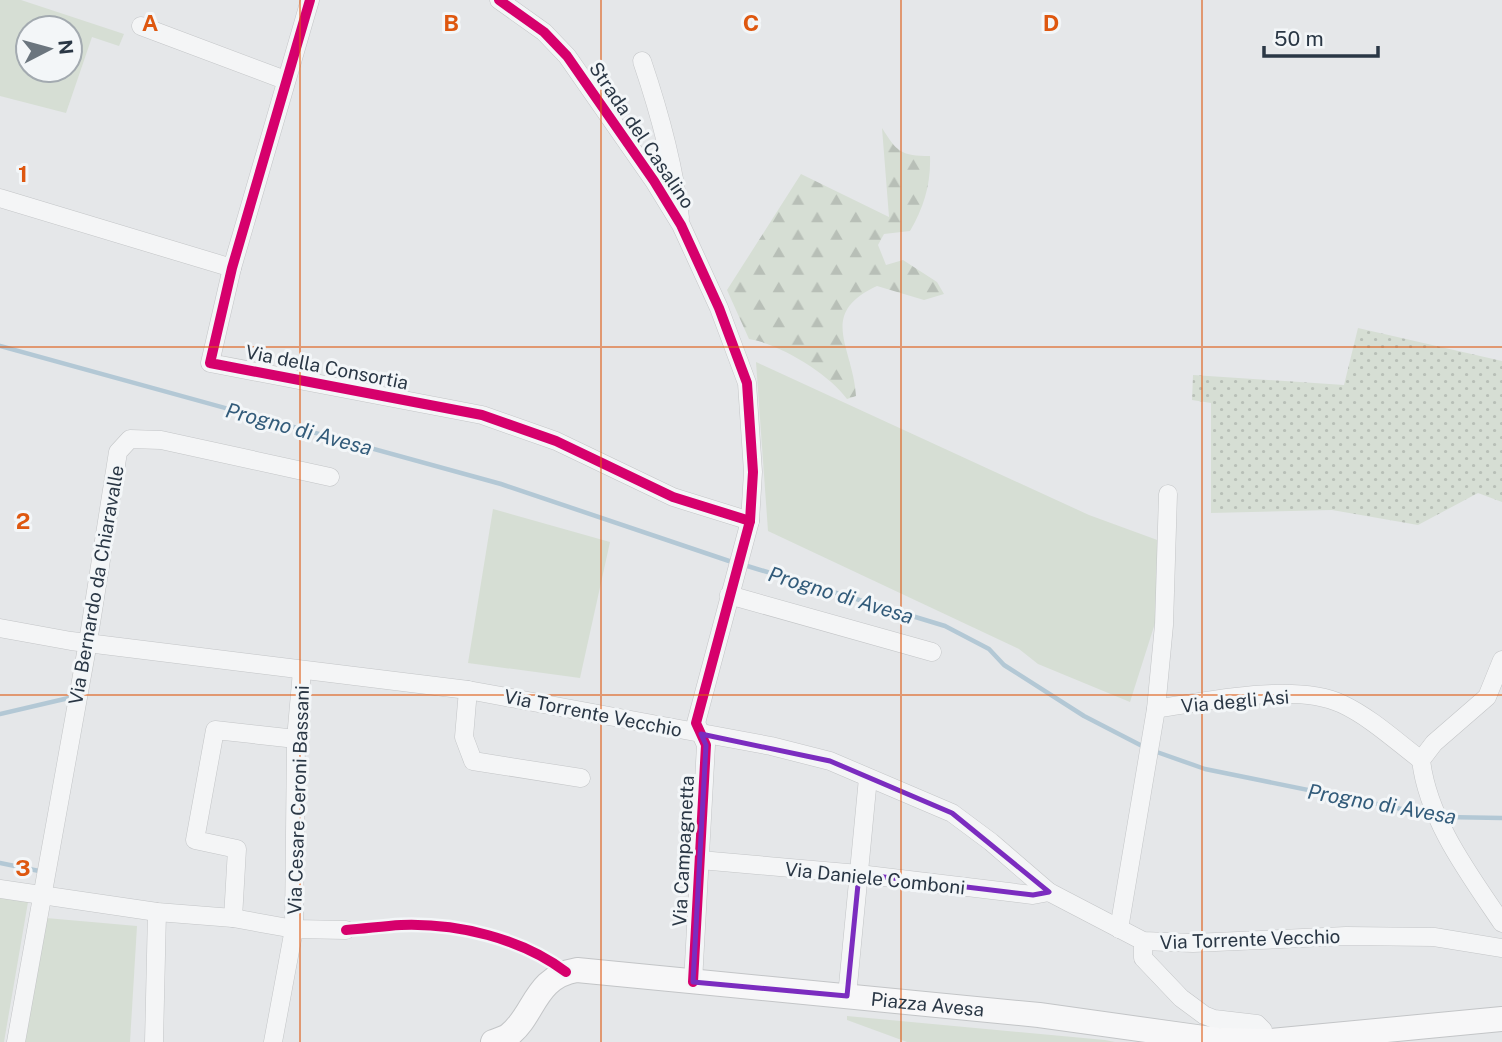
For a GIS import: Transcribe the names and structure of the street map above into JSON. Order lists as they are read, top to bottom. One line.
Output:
{"streets":{"street":["Strada del Casalino","Via della Consortia","Via Bernardo da Chiaravalle","Via degli Asi","Via Torrente Vecchio","Via Cesare Ceroni Bassani","Via Campagnetta","Via Daniele Comboni","Piazza Avesa"]},"crossings":[["Strada del Casalino","Via della Consortia"],["Strada del Casalino","Via Torrente Vecchio"],["Strada del Casalino","Via Campagnetta"],["Via Bernardo da Chiaravalle","Via Torrente Vecchio"],["Via degli Asi","Via Torrente Vecchio"],["Via Torrente Vecchio","Via Cesare Ceroni Bassani"],["Via Torrente Vecchio","Via Campagnetta"],["Via Torrente Vecchio","Via Daniele Comboni"],["Via Campagnetta","Via Daniele Comboni"],["Via Campagnetta","Piazza Avesa"]],"water":["Progno di Avesa"],"scale_bar":"50 m","north":"right","grid":{"columns":["A","B","C","D"],"rows":["1","2","3"]}}
